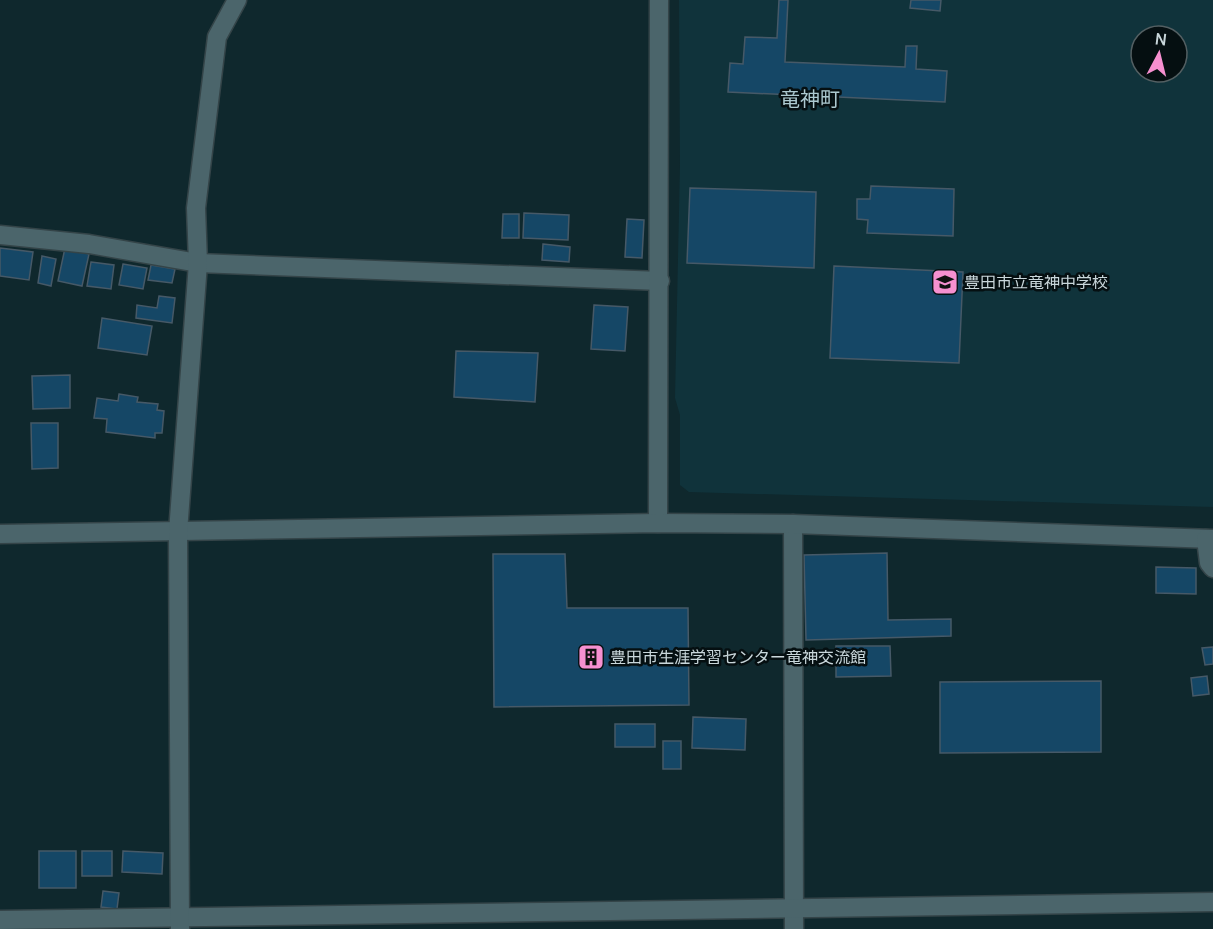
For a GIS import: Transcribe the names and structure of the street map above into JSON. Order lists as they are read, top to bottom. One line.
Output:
{"districts":["竜神町"],"places":{"school or university":["豊田市立竜神中学校"],"building":["豊田市生涯学習センター竜神交流館"]},"north":"top"}
